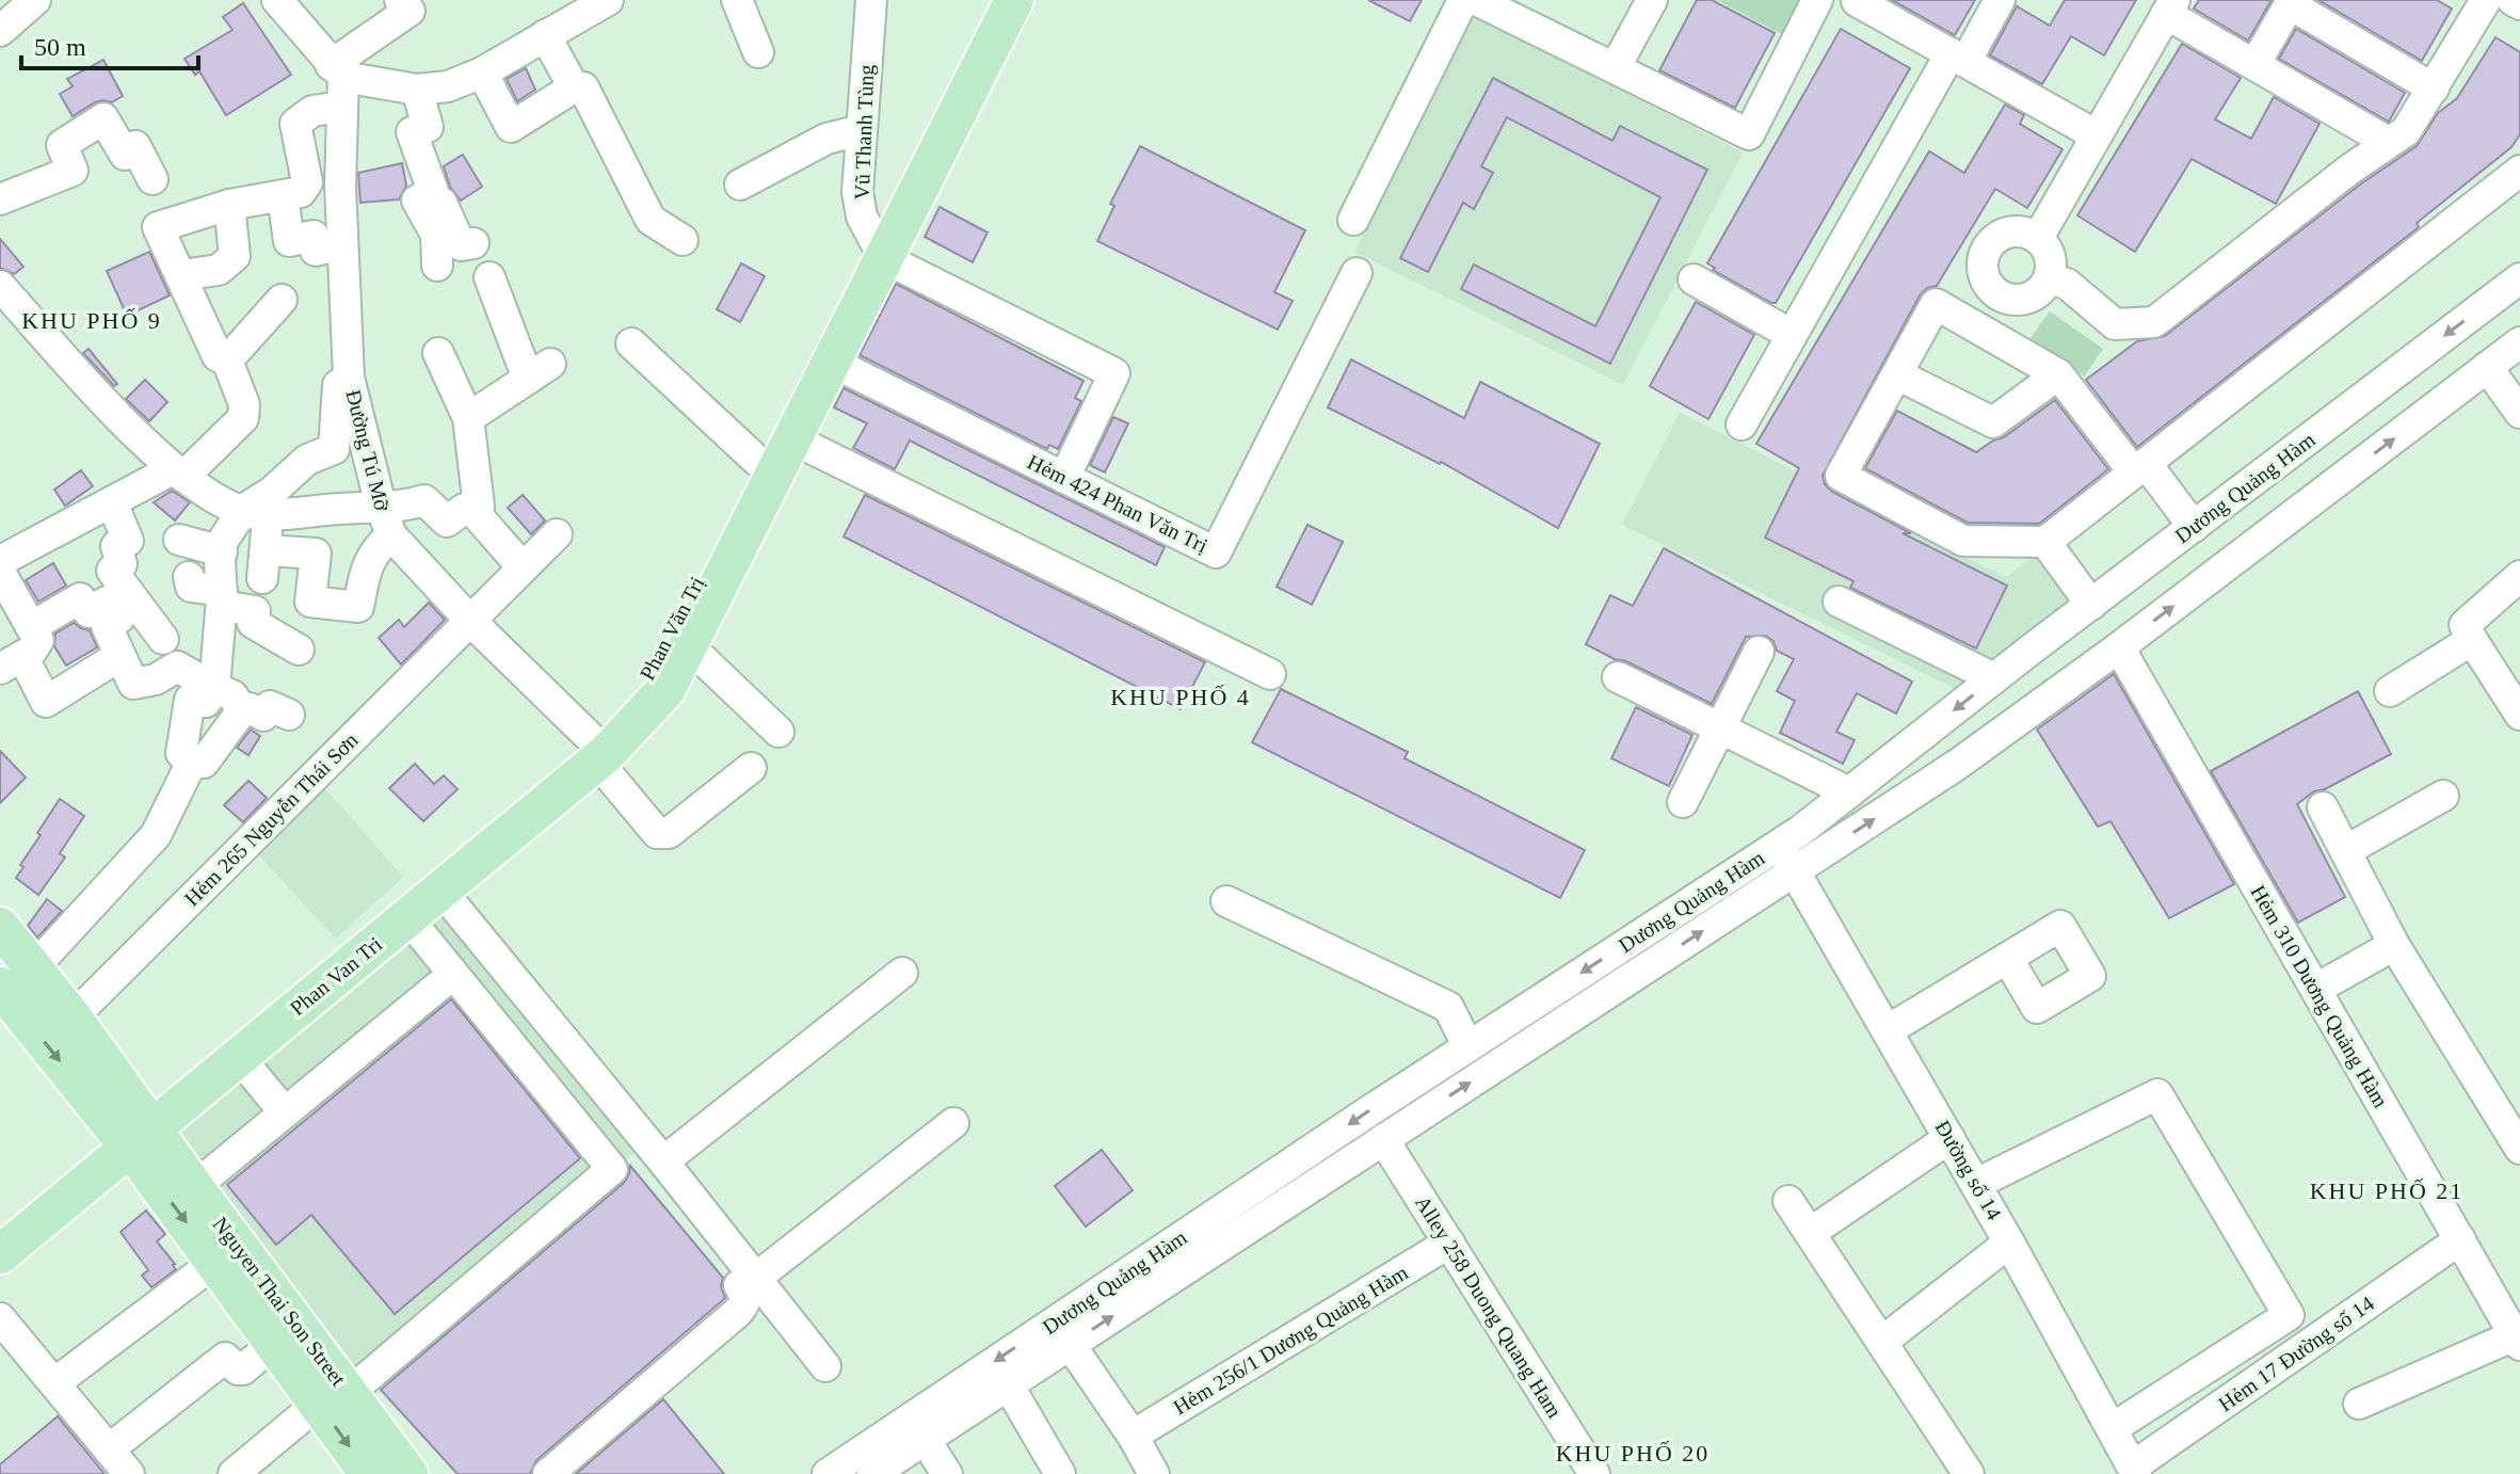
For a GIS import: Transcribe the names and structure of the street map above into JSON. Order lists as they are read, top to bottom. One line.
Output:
{"streets":{"main road":["Phan Văn Trị","Phan Van Tri","Nguyen Thai Son Street"],"street":["Vũ Thanh Tùng","Đường Tú Mỡ","Dương Quảng Hàm","Hẻm 424 Phan Văn Trị","Hẻm 265 Nguyễn Thái Sơn","Hẻm 310 Dương Quảng Hàm","Đường số 14","Alley 258 Duong Quang Ham","Hẻm 256/1 Dương Quảng Hàm","Hẻm 17 Đường số 14"]},"crossings":[["Vũ Thanh Tùng","Phan Văn Trị"],["Đường Tú Mỡ","Phan Văn Trị"],["Đường Tú Mỡ","Hẻm 265 Nguyễn Thái Sơn"],["Đường Tú Mỡ","Phan Van Tri"],["Dương Quảng Hàm","Hẻm 310 Dương Quảng Hàm"],["Dương Quảng Hàm","Đường số 14"],["Dương Quảng Hàm","Alley 258 Duong Quang Ham"],["Hẻm 424 Phan Văn Trị","Phan Văn Trị"],["Phan Văn Trị","Phan Van Tri"],["Hẻm 265 Nguyễn Thái Sơn","Nguyen Thai Son Street"],["Phan Van Tri","Nguyen Thai Son Street"],["Hẻm 310 Dương Quảng Hàm","Hẻm 17 Đường số 14"],["Đường số 14","Hẻm 17 Đường số 14"],["Alley 258 Duong Quang Ham","Hẻm 256/1 Dương Quảng Hàm"]],"districts":["KHU PHỐ 9","KHU PHỐ 4","KHU PHỐ 21","KHU PHỐ 20"],"scale_bar":"50 m"}
